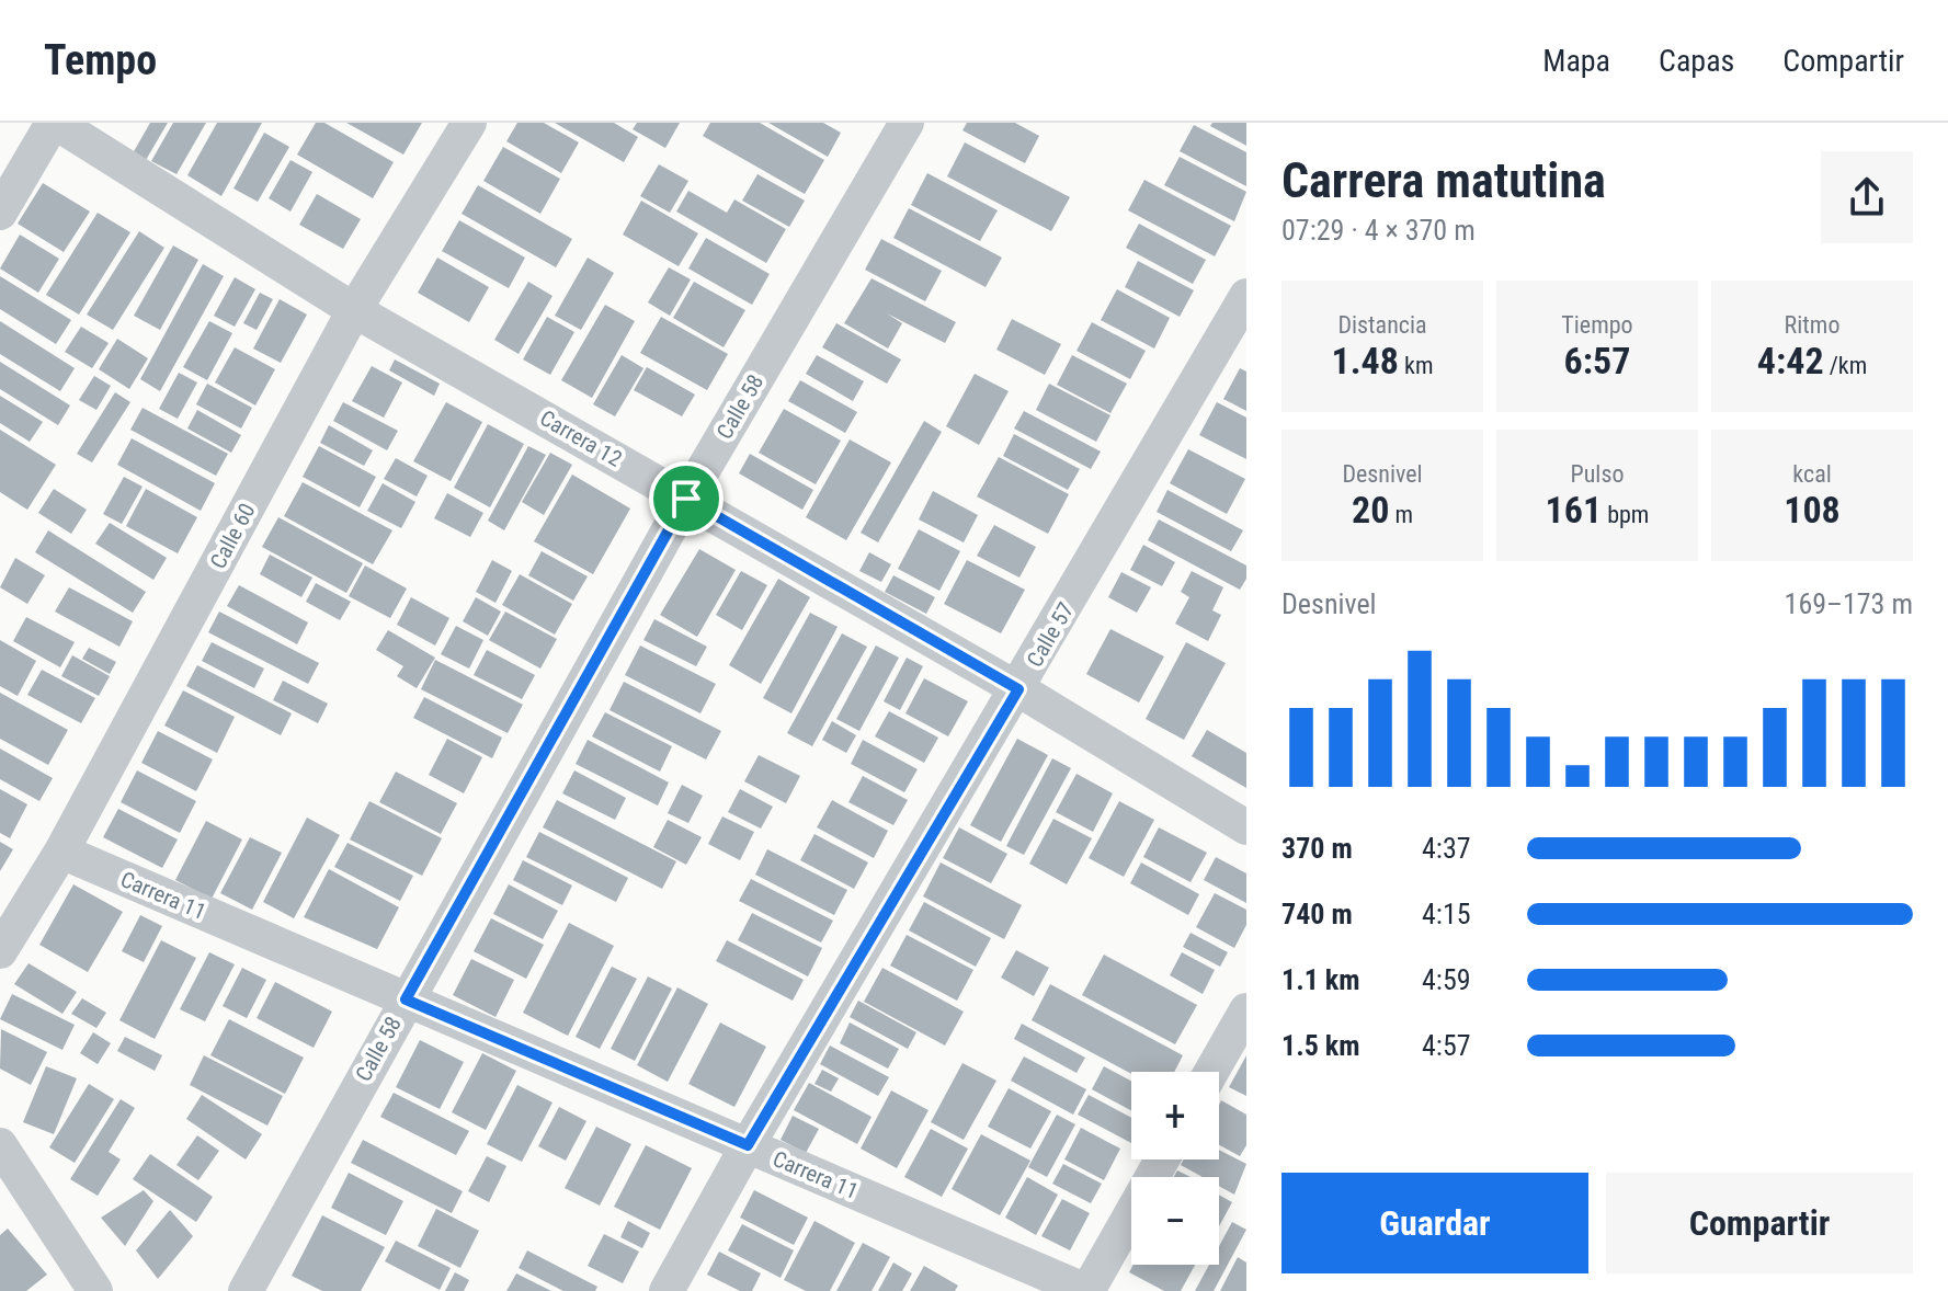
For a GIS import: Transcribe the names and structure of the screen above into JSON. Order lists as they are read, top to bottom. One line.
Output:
{"streets":{"street":["Calle 58","Carrera 12","Calle 60","Calle 57","Carrera 11"]},"crossings":[["Calle 58","Carrera 12"],["Calle 58","Carrera 11"],["Carrera 12","Calle 60"],["Carrera 12","Calle 57"],["Calle 60","Carrera 11"],["Calle 57","Carrera 11"]],"page":{"header":"Tempo","nav":["Mapa","Capas","Compartir"],"heading":["Carrera matutina","07:29 · 4 × 370 m"],"stats":[["Distancia","1.48 km"],["Tiempo","6:57"],["Ritmo","4:42 /km"],["Desnivel","20 m"],["Pulso","161 bpm"],["kcal","108"]],"chart":["Desnivel","169–173 m"],"list":[{"name":"370 m","note":"4:37"},{"name":"740 m","note":"4:15"},{"name":"1.1 km","note":"4:59"},{"name":"1.5 km","note":"4:57"}],"map_buttons":["+","−"],"buttons":["Guardar","Compartir"]}}
